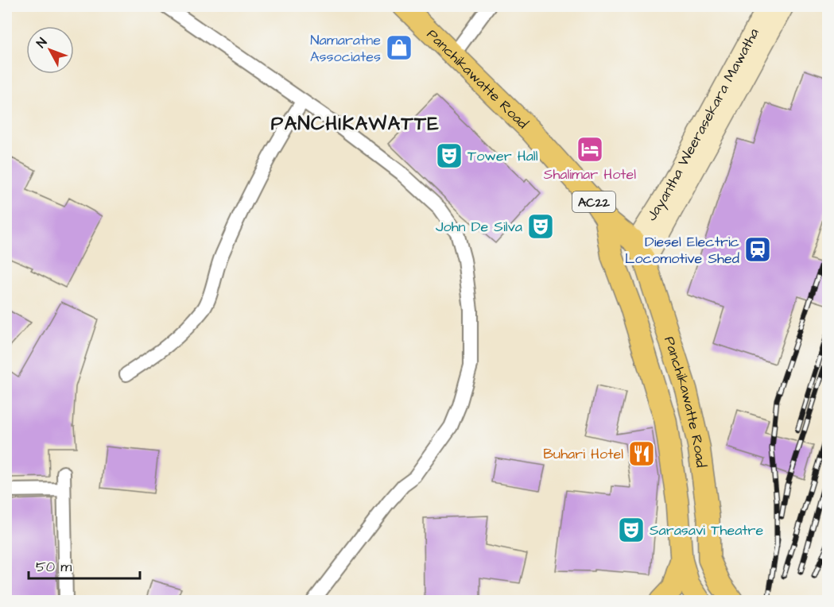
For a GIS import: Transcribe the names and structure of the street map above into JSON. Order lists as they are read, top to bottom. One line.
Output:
{"streets":{"main road":["Panchikawatte Road","Jayantha Weerasekara Mawatha","AC22"]},"crossings":[["Panchikawatte Road","Jayantha Weerasekara Mawatha"]],"districts":["PANCHIKAWATTE"],"places":{"shop":["Namaratne Associates"],"hotel":["Shalimar Hotel"],"theatre":["Tower Hall","John De Silva","Sarasavi Theatre"],"station":["Diesel Electric Locomotive Shed"],"restaurant":["Buhari Hotel"]},"scale_bar":"50 m","north":"top left"}
